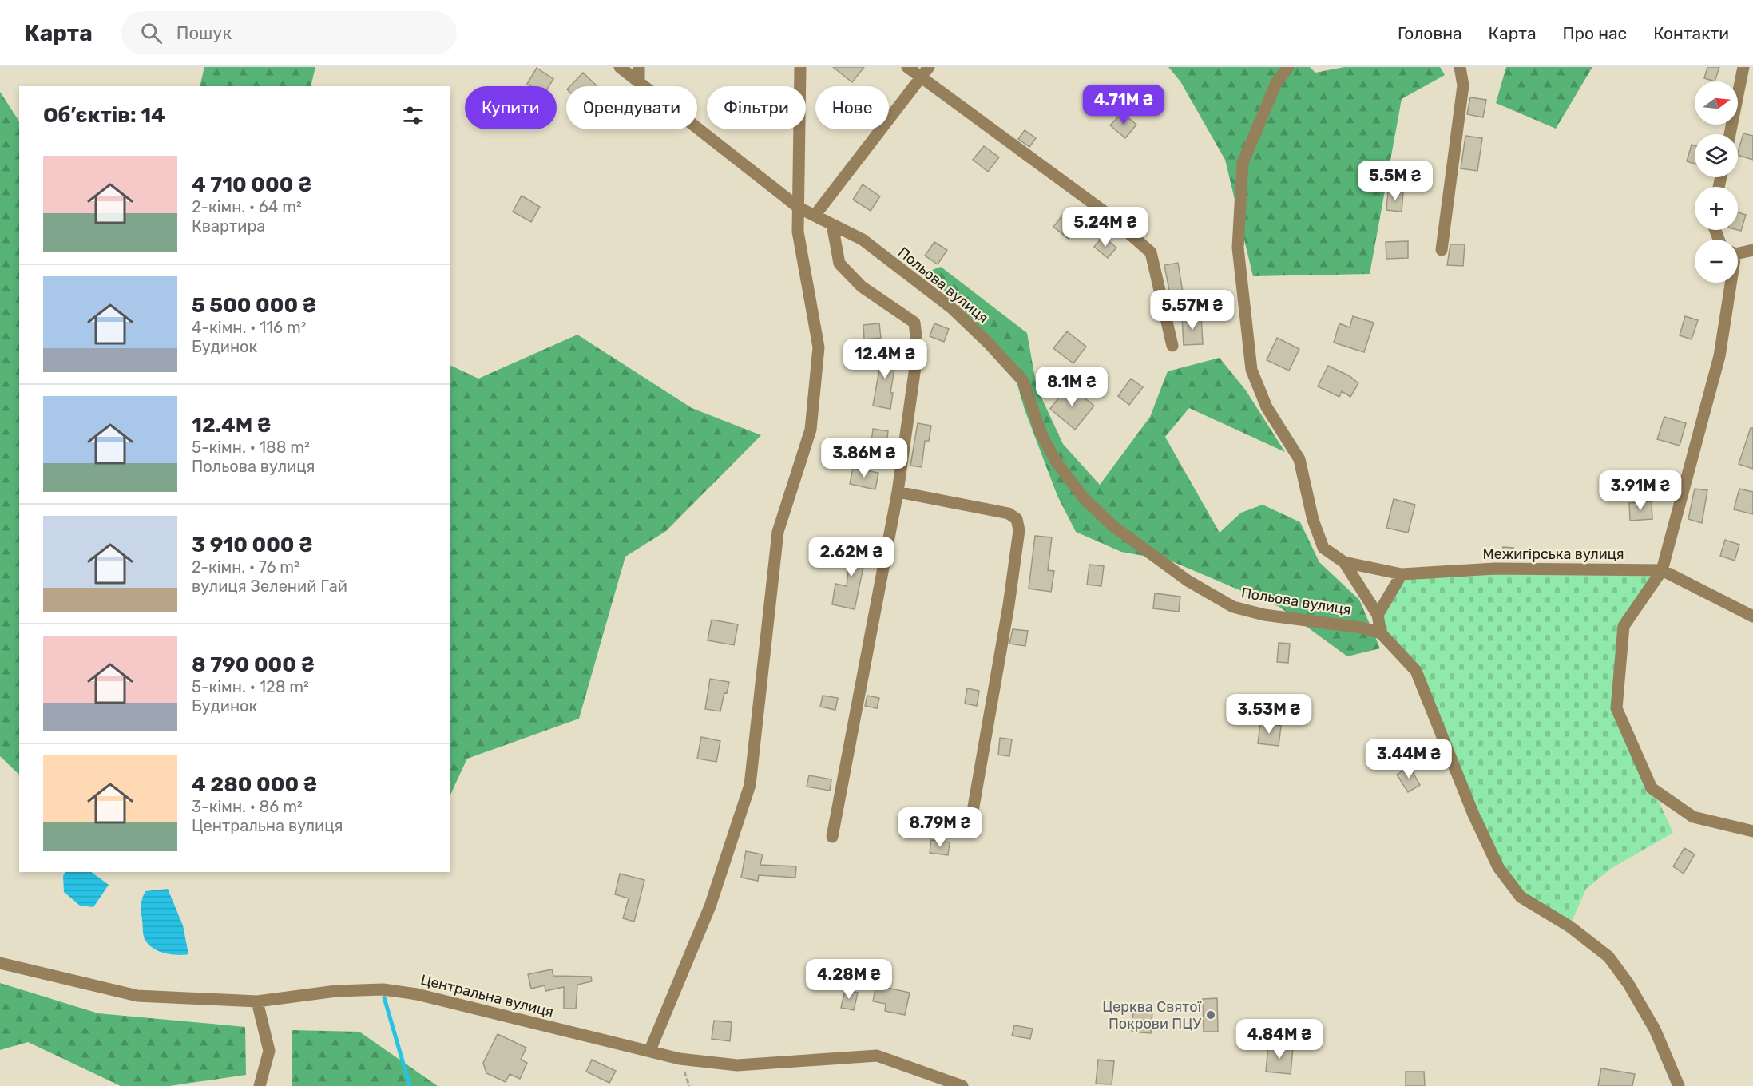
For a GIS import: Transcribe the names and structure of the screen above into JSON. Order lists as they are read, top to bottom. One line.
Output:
{"streets":{"street":["Польова вулиця","Межигірська вулиця","Центральна вулиця"]},"places":["Церква Святої Покрови ПЦУ"],"north":"right","page":{"header":"Карта","search":"Пошук","nav":["Головна","Карта","Про нас","Контакти"],"map_buttons":["+","−"],"price":["4.71M ₴","5.5M ₴","5.24M ₴","5.57M ₴","12.4M ₴","8.1M ₴","3.86M ₴","3.91M ₴","2.62M ₴","3.53M ₴","3.44M ₴","8.79M ₴","4.28M ₴","4.84M ₴"],"chip":["Купити","Орендувати","Фільтри","Нове"],"heading":"Об’єктів: 14","list":[{"name":"4 710 000 ₴","note":"2-кімн. · 64 m² · Квартира"},{"name":"5 500 000 ₴","note":"4-кімн. · 116 m² · Будинок"},{"name":"12.4M ₴","note":"5-кімн. · 188 m² · Польова вулиця"},{"name":"3 910 000 ₴","note":"2-кімн. · 76 m² · вулиця Зелений Гай"},{"name":"8 790 000 ₴","note":"5-кімн. · 128 m² · Будинок"},{"name":"4 280 000 ₴","note":"3-кімн. · 86 m² · Центральна вулиця"}]}}
